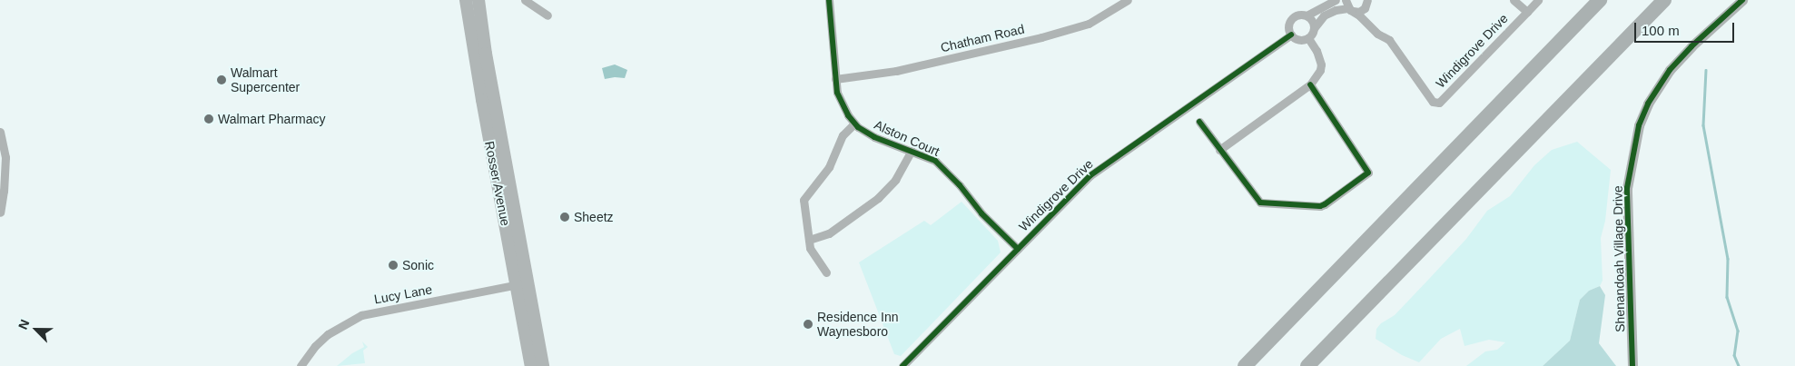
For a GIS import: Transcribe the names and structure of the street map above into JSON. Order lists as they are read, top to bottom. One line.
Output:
{"streets":{"main road":["Rosser Avenue"],"street":["Chatham Road","Windigrove Drive","Alston Court","Shenandoah Village Drive","Lucy Lane"]},"crossings":[["Chatham Road","Alston Court"],["Windigrove Drive","Alston Court"],["Rosser Avenue","Lucy Lane"]],"places":["Walmart Supercenter","Walmart Pharmacy","Sheetz","Sonic","Residence Inn Waynesboro"],"scale_bar":"100 m","north":"top left"}
